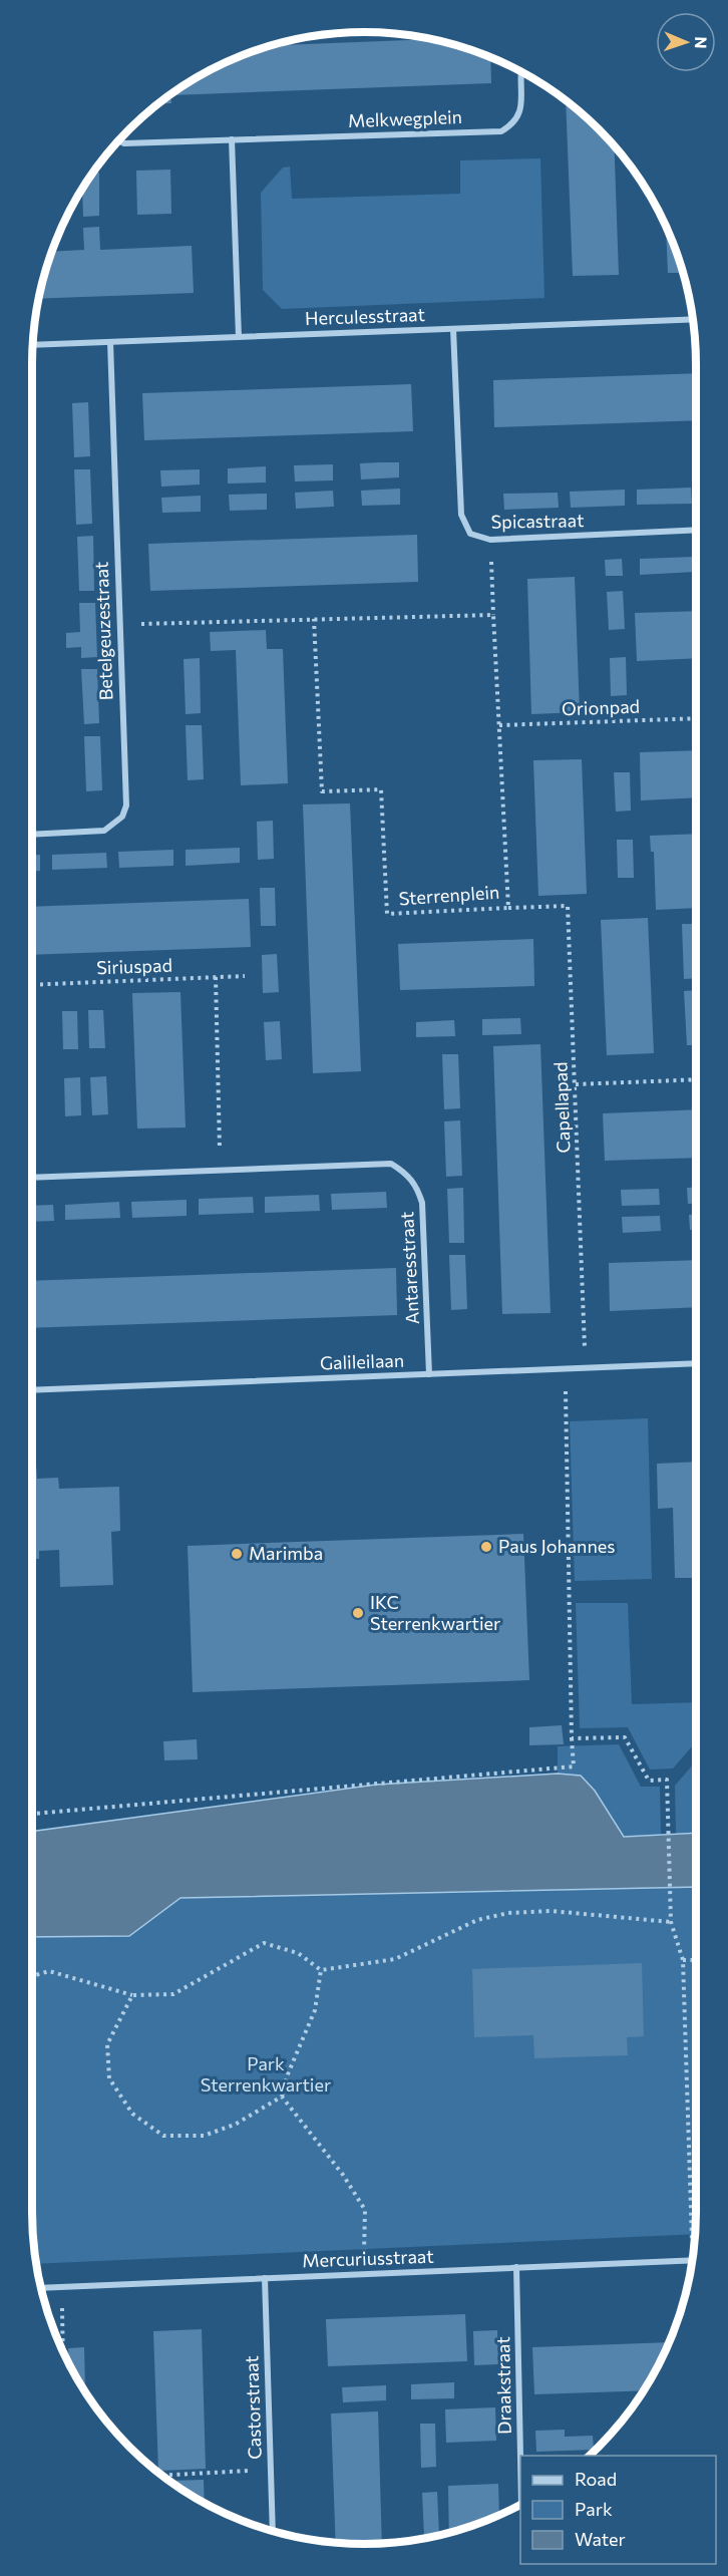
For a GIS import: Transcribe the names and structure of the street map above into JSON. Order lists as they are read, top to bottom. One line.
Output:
{"streets":{"street":["Melkwegplein","Herculesstraat","Spicastraat","Betelgeuzestraat","Antaresstraat","Galileilaan","Mercuriusstraat","Draakstraat","Castorstraat"],"path":["Orionpad","Sterrenplein","Siriuspad","Capellapad"]},"crossings":[["Herculesstraat","Spicastraat"],["Herculesstraat","Betelgeuzestraat"],["Spicastraat","Sterrenplein"],["Orionpad","Sterrenplein"],["Sterrenplein","Capellapad"],["Capellapad","Galileilaan"],["Antaresstraat","Galileilaan"],["Mercuriusstraat","Draakstraat"],["Mercuriusstraat","Castorstraat"]],"parks":["Park Sterrenkwartier"],"places":["Paus Johannes","Marimba","IKC Sterrenkwartier"],"legend":["Road","Park","Water"],"north":"right"}
